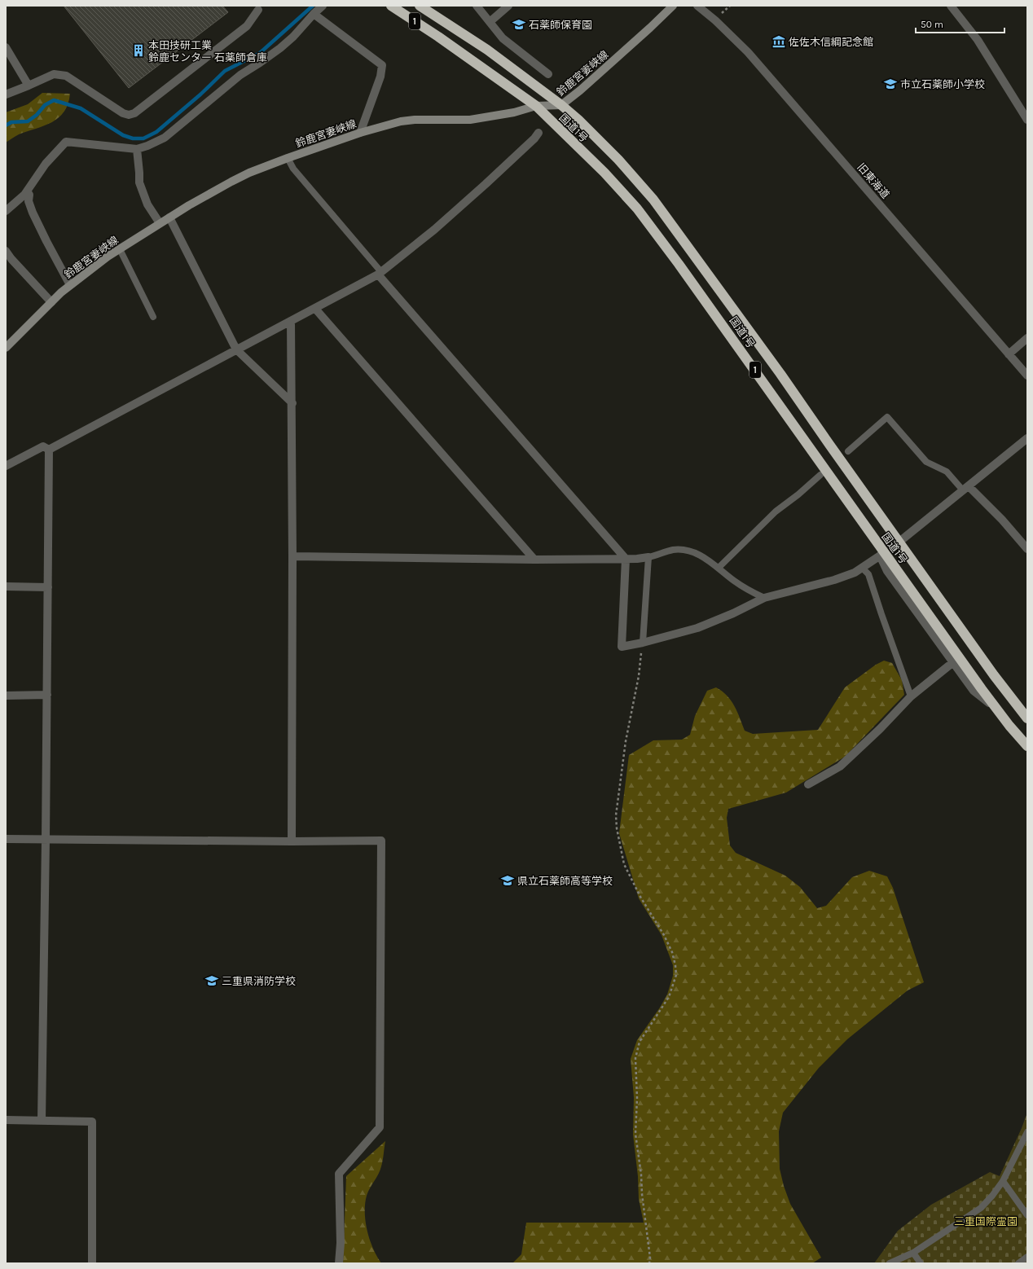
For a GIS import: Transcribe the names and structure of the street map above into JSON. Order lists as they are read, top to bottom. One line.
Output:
{"streets":{"highway":["1","国道1号"],"main road":["鈴鹿宮妻峡線"],"street":["旧東海道"]},"crossings":[["鈴鹿宮妻峡線","国道1号"]],"parks":["三重国際霊園"],"places":{"school or university":["石薬師保育園","市立石薬師小学校","県立石薬師高等学校","三重県消防学校"],"museum":["佐佐木信綱記念館"],"building":["本田技研工業 鈴鹿センター 石薬師倉庫"]},"scale_bar":"50 m"}
